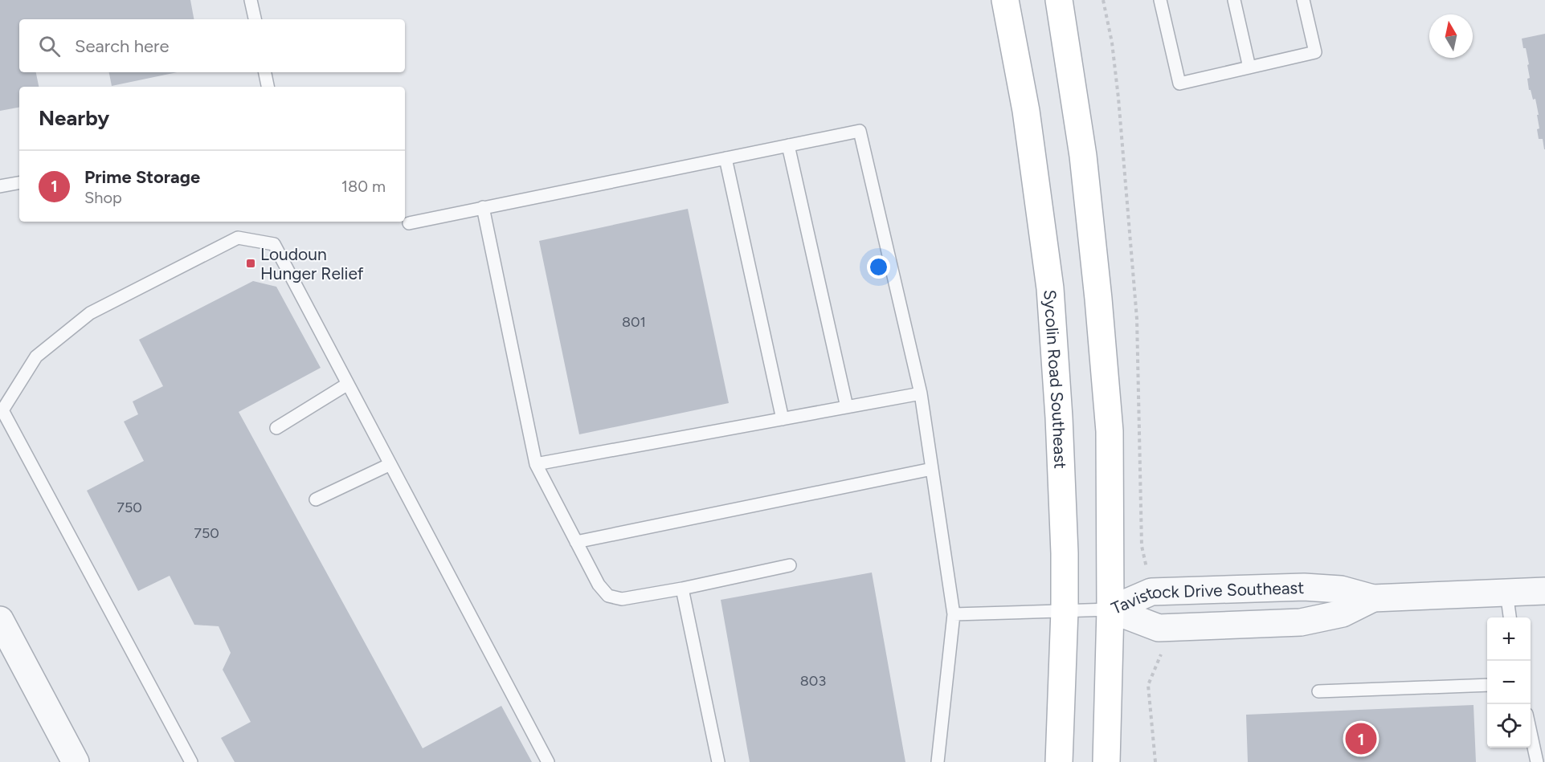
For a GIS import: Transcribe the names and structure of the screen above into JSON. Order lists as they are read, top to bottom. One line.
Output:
{"streets":{"main road":["Sycolin Road Southeast"],"street":["Tavistock Drive Southeast"]},"places":{"transit":["Loudoun Hunger Relief"]},"house_numbers":["801","750","750","803"],"north":"top","page":{"search":"Search here","heading":"Nearby","list":[{"mark":"1","name":"Prime Storage","note":"Shop","value":"180 m"}],"map_buttons":["+","−"],"pins":"1"}}
